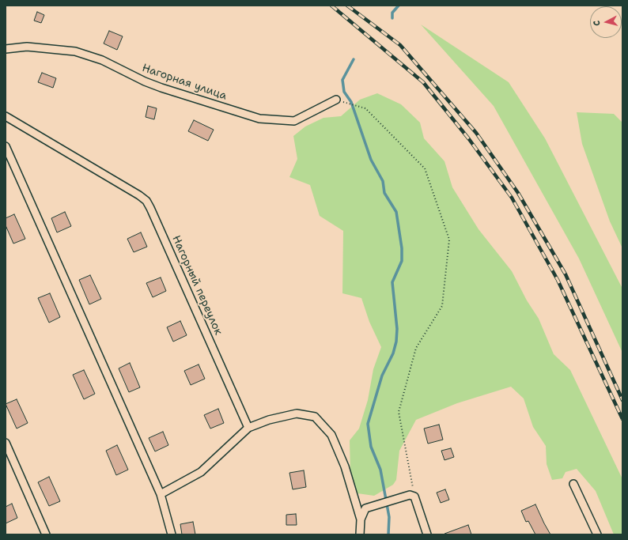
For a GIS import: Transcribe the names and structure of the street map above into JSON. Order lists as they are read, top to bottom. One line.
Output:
{"streets":{"street":["Нагорная улица","Нагорный переулок"]},"north":"left"}
